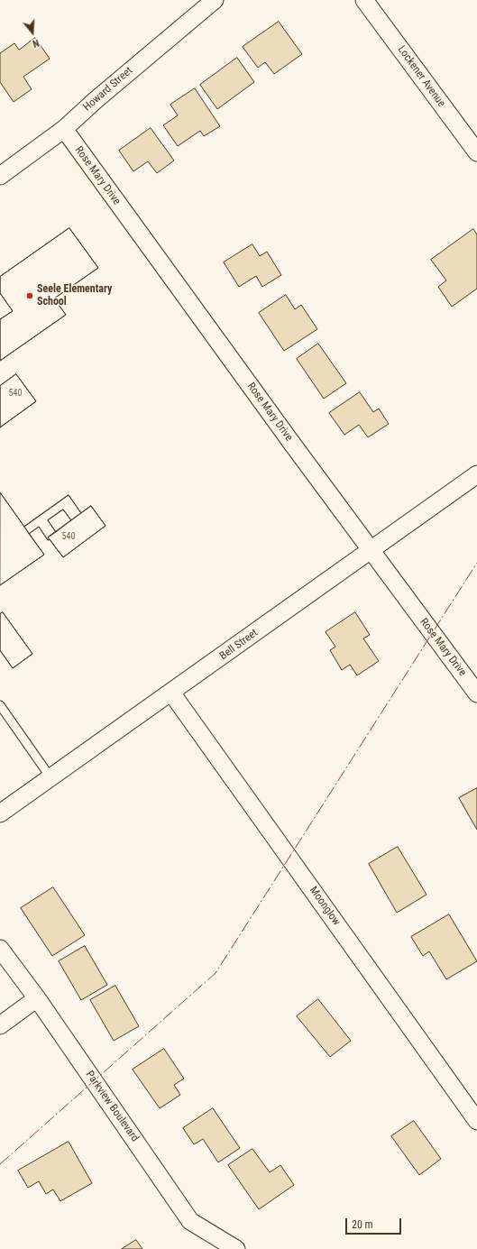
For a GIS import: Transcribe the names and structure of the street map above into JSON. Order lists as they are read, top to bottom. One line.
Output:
{"streets":{"street":["Lockener Avenue","Howard Street","Rose Mary Drive","Bell Street","Moonglow","Parkview Boulevard"]},"crossings":[["Howard Street","Rose Mary Drive"],["Rose Mary Drive","Bell Street"],["Bell Street","Moonglow"]],"places":["Seele Elementary School"],"house_numbers":["540","540"],"scale_bar":"20 m","north":"bottom"}
